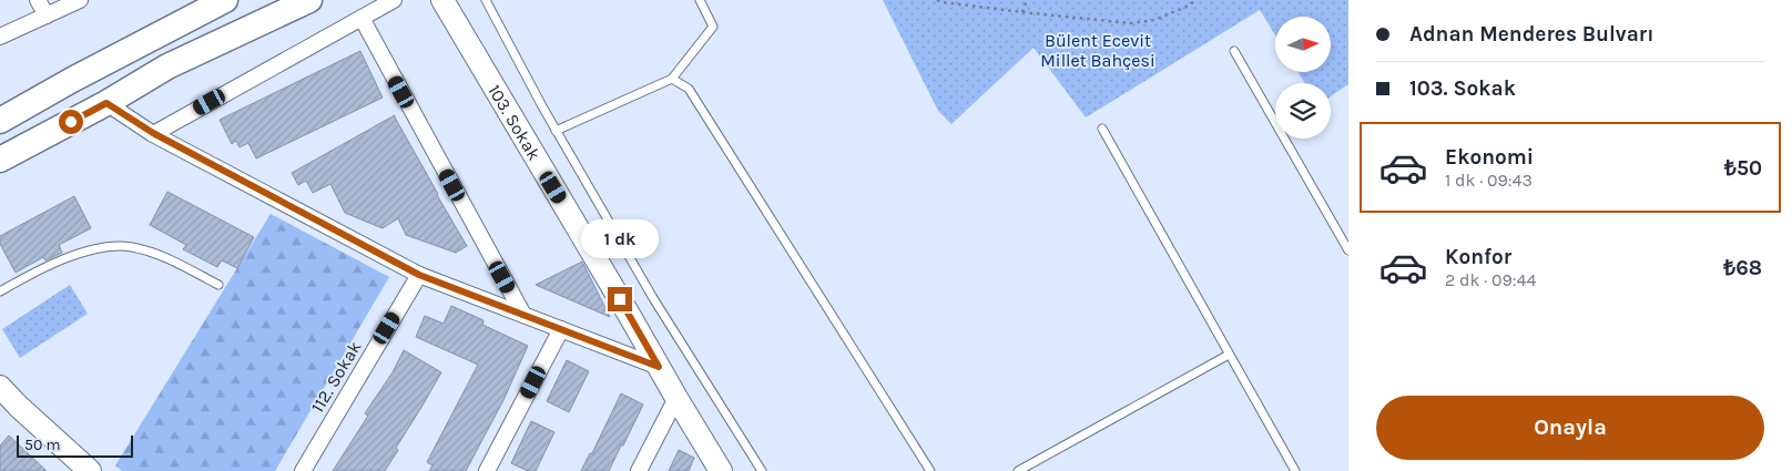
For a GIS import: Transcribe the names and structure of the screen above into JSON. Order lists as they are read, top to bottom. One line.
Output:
{"streets":{"street":["103. Sokak","112. Sokak"]},"parks":["Bülent Ecevit Millet Bahçesi"],"scale_bar":"50 m","north":"right","page":{"banner":["Adnan Menderes Bulvarı","103. Sokak"],"list":[{"name":"Ekonomi","note":"1 dk · 09:43","value":"₺50"},{"name":"Konfor","note":"2 dk · 09:44","value":"₺68"}],"bubble":"1 dk","buttons":"Onayla","scale":"50 m"}}
